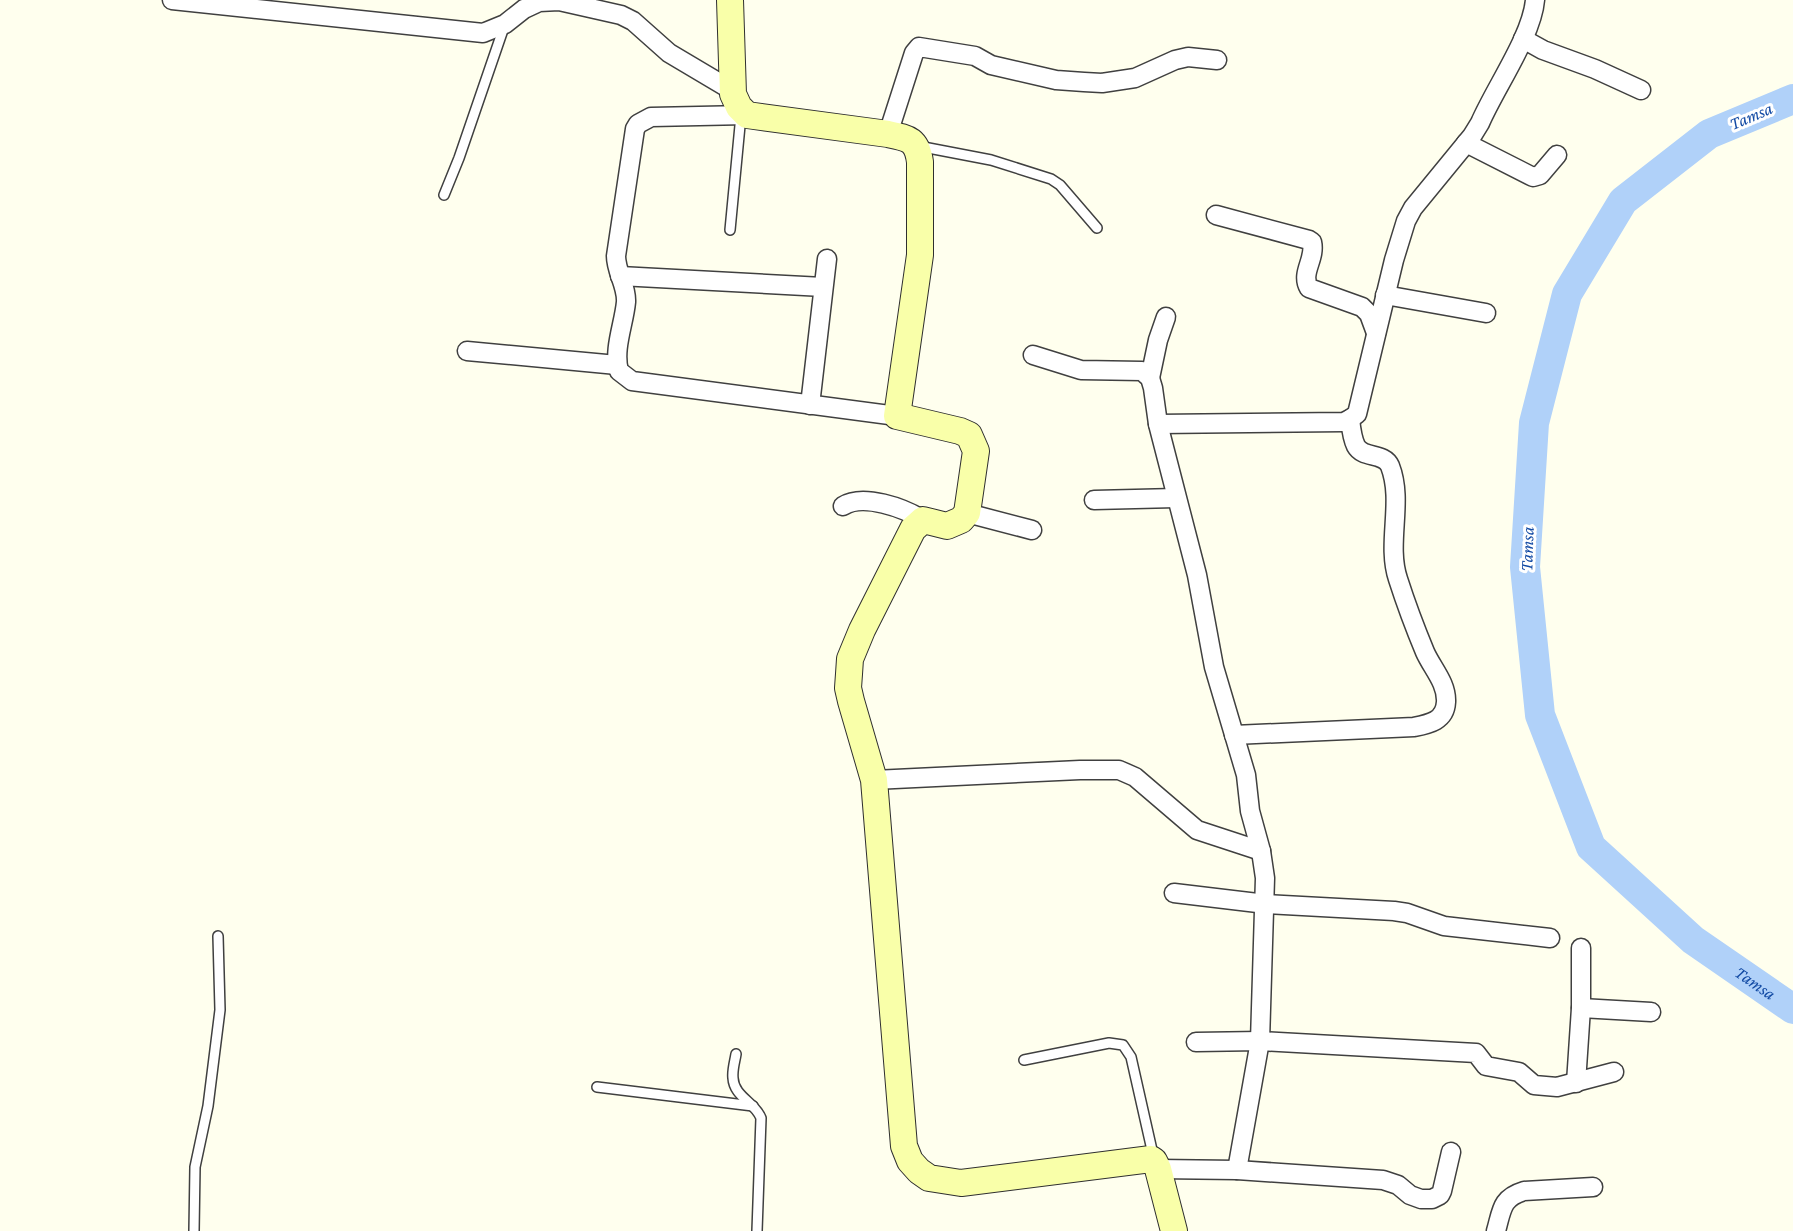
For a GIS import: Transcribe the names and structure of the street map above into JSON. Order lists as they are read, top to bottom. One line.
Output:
{"water":["Tamsa"]}
